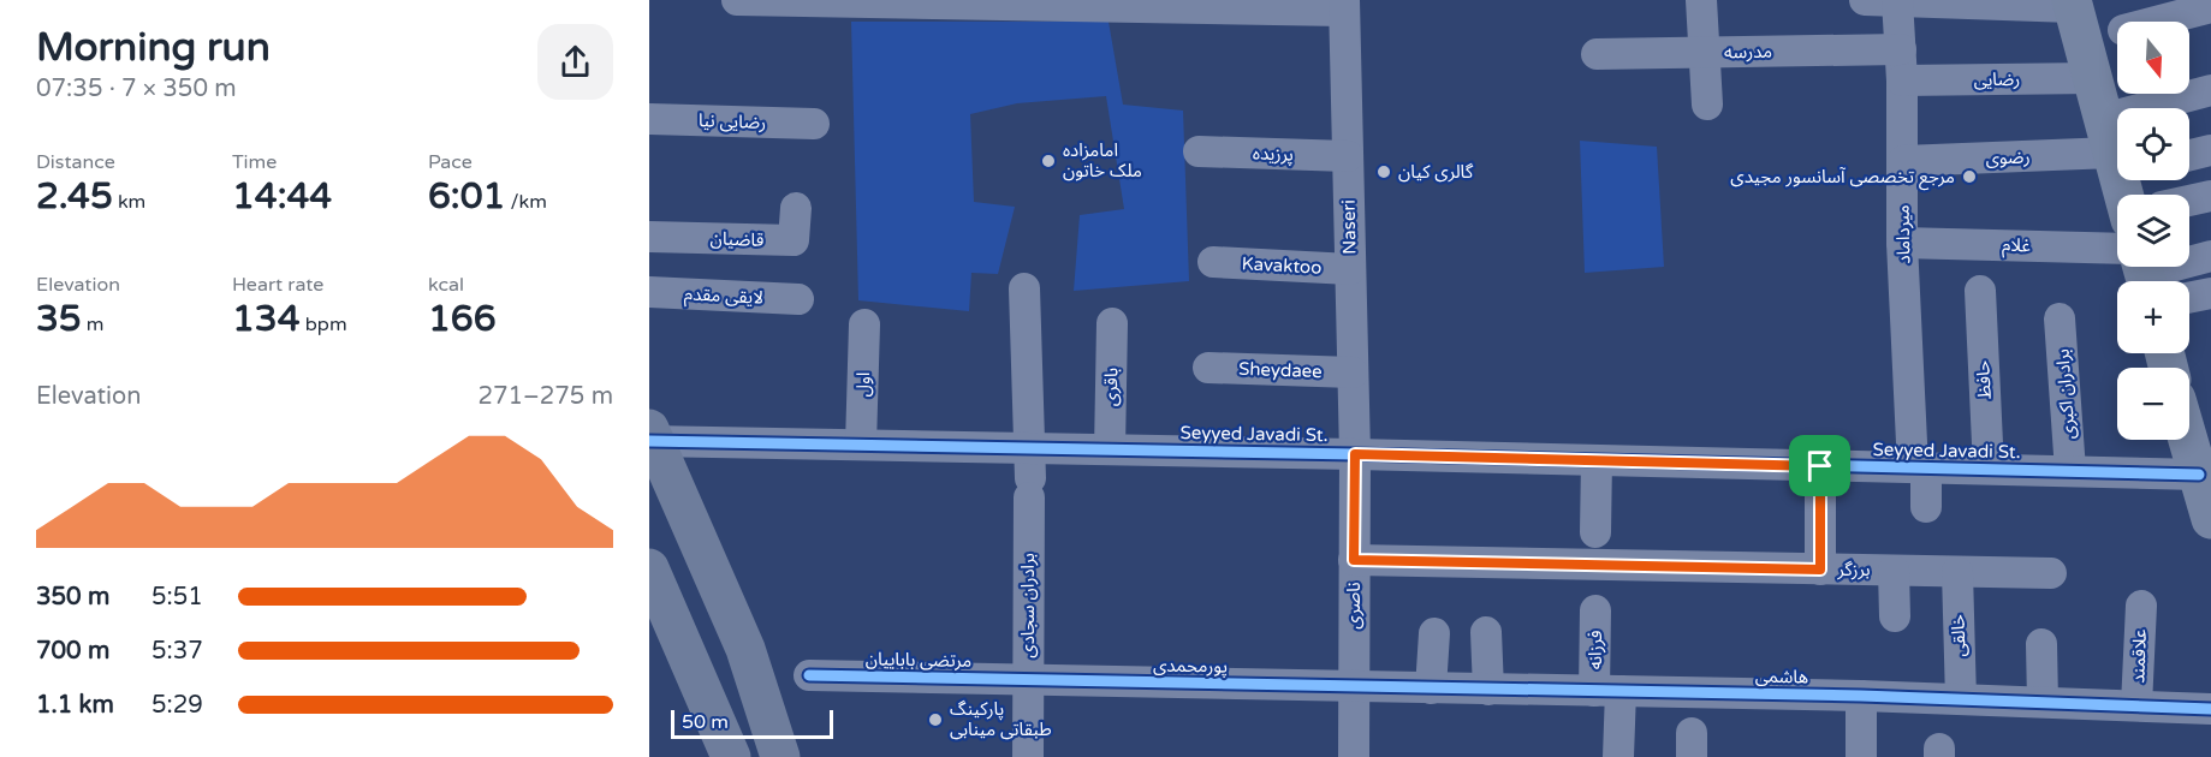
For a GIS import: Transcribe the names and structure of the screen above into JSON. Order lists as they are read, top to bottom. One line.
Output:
{"streets":{"street":["مدرسه","رضایی","رضایی نیا","پرزیده","رضوی","Naseri","میرداماد","قاضیان","غلام","Kavaktoo","لایقی مقدم","Sheydaee","حافظ","اول","باقری","برادران اکبری","Seyyed Javadi St.","برزگر","برادران سجادی","ناصری","خالقی","فرزانه","علاقمند","مرتضی باباییان","پورمحمدی","هاشمی"]},"crossings":[["مدرسه","میرداماد"],["رضایی","میرداماد"],["پرزیده","Naseri"],["رضوی","میرداماد"],["Naseri","Kavaktoo"],["Naseri","Sheydaee"],["Naseri","Seyyed Javadi St."],["Naseri","ناصری"],["میرداماد","غلام"],["میرداماد","Seyyed Javadi St."],["حافظ","Seyyed Javadi St."],["اول","Seyyed Javadi St."],["باقری","Seyyed Javadi St."],["برادران اکبری","Seyyed Javadi St."],["Seyyed Javadi St.","برادران سجادی"],["Seyyed Javadi St.","ناصری"],["برزگر","ناصری"],["برزگر","خالقی"],["برادران سجادی","مرتضی باباییان"],["برادران سجادی","پورمحمدی"],["ناصری","پورمحمدی"],["ناصری","هاشمی"],["خالقی","هاشمی"],["فرزانه","هاشمی"],["علاقمند","هاشمی"],["مرتضی باباییان","پورمحمدی"],["پورمحمدی","هاشمی"]],"places":["امامزاده ملک خاتون","گالری کیان","مرجع تخصصی آسانسور مجیدی","پارکینگ طبقاتی مینابی"],"scale_bar":"50 m","north":"bottom","page":{"heading":["Morning run","07:35 · 7 × 350 m"],"map_buttons":["+","−"],"stats":[["Distance","2.45 km"],["Time","14:44"],["Pace","6:01 /km"],["Elevation","35 m"],["Heart rate","134 bpm"],["kcal","166"]],"chart":["Elevation","271–275 m"],"list":[{"name":"350 m","note":"5:51"},{"name":"700 m","note":"5:37"},{"name":"1.1 km","note":"5:29"}],"scale":"50 m"}}
